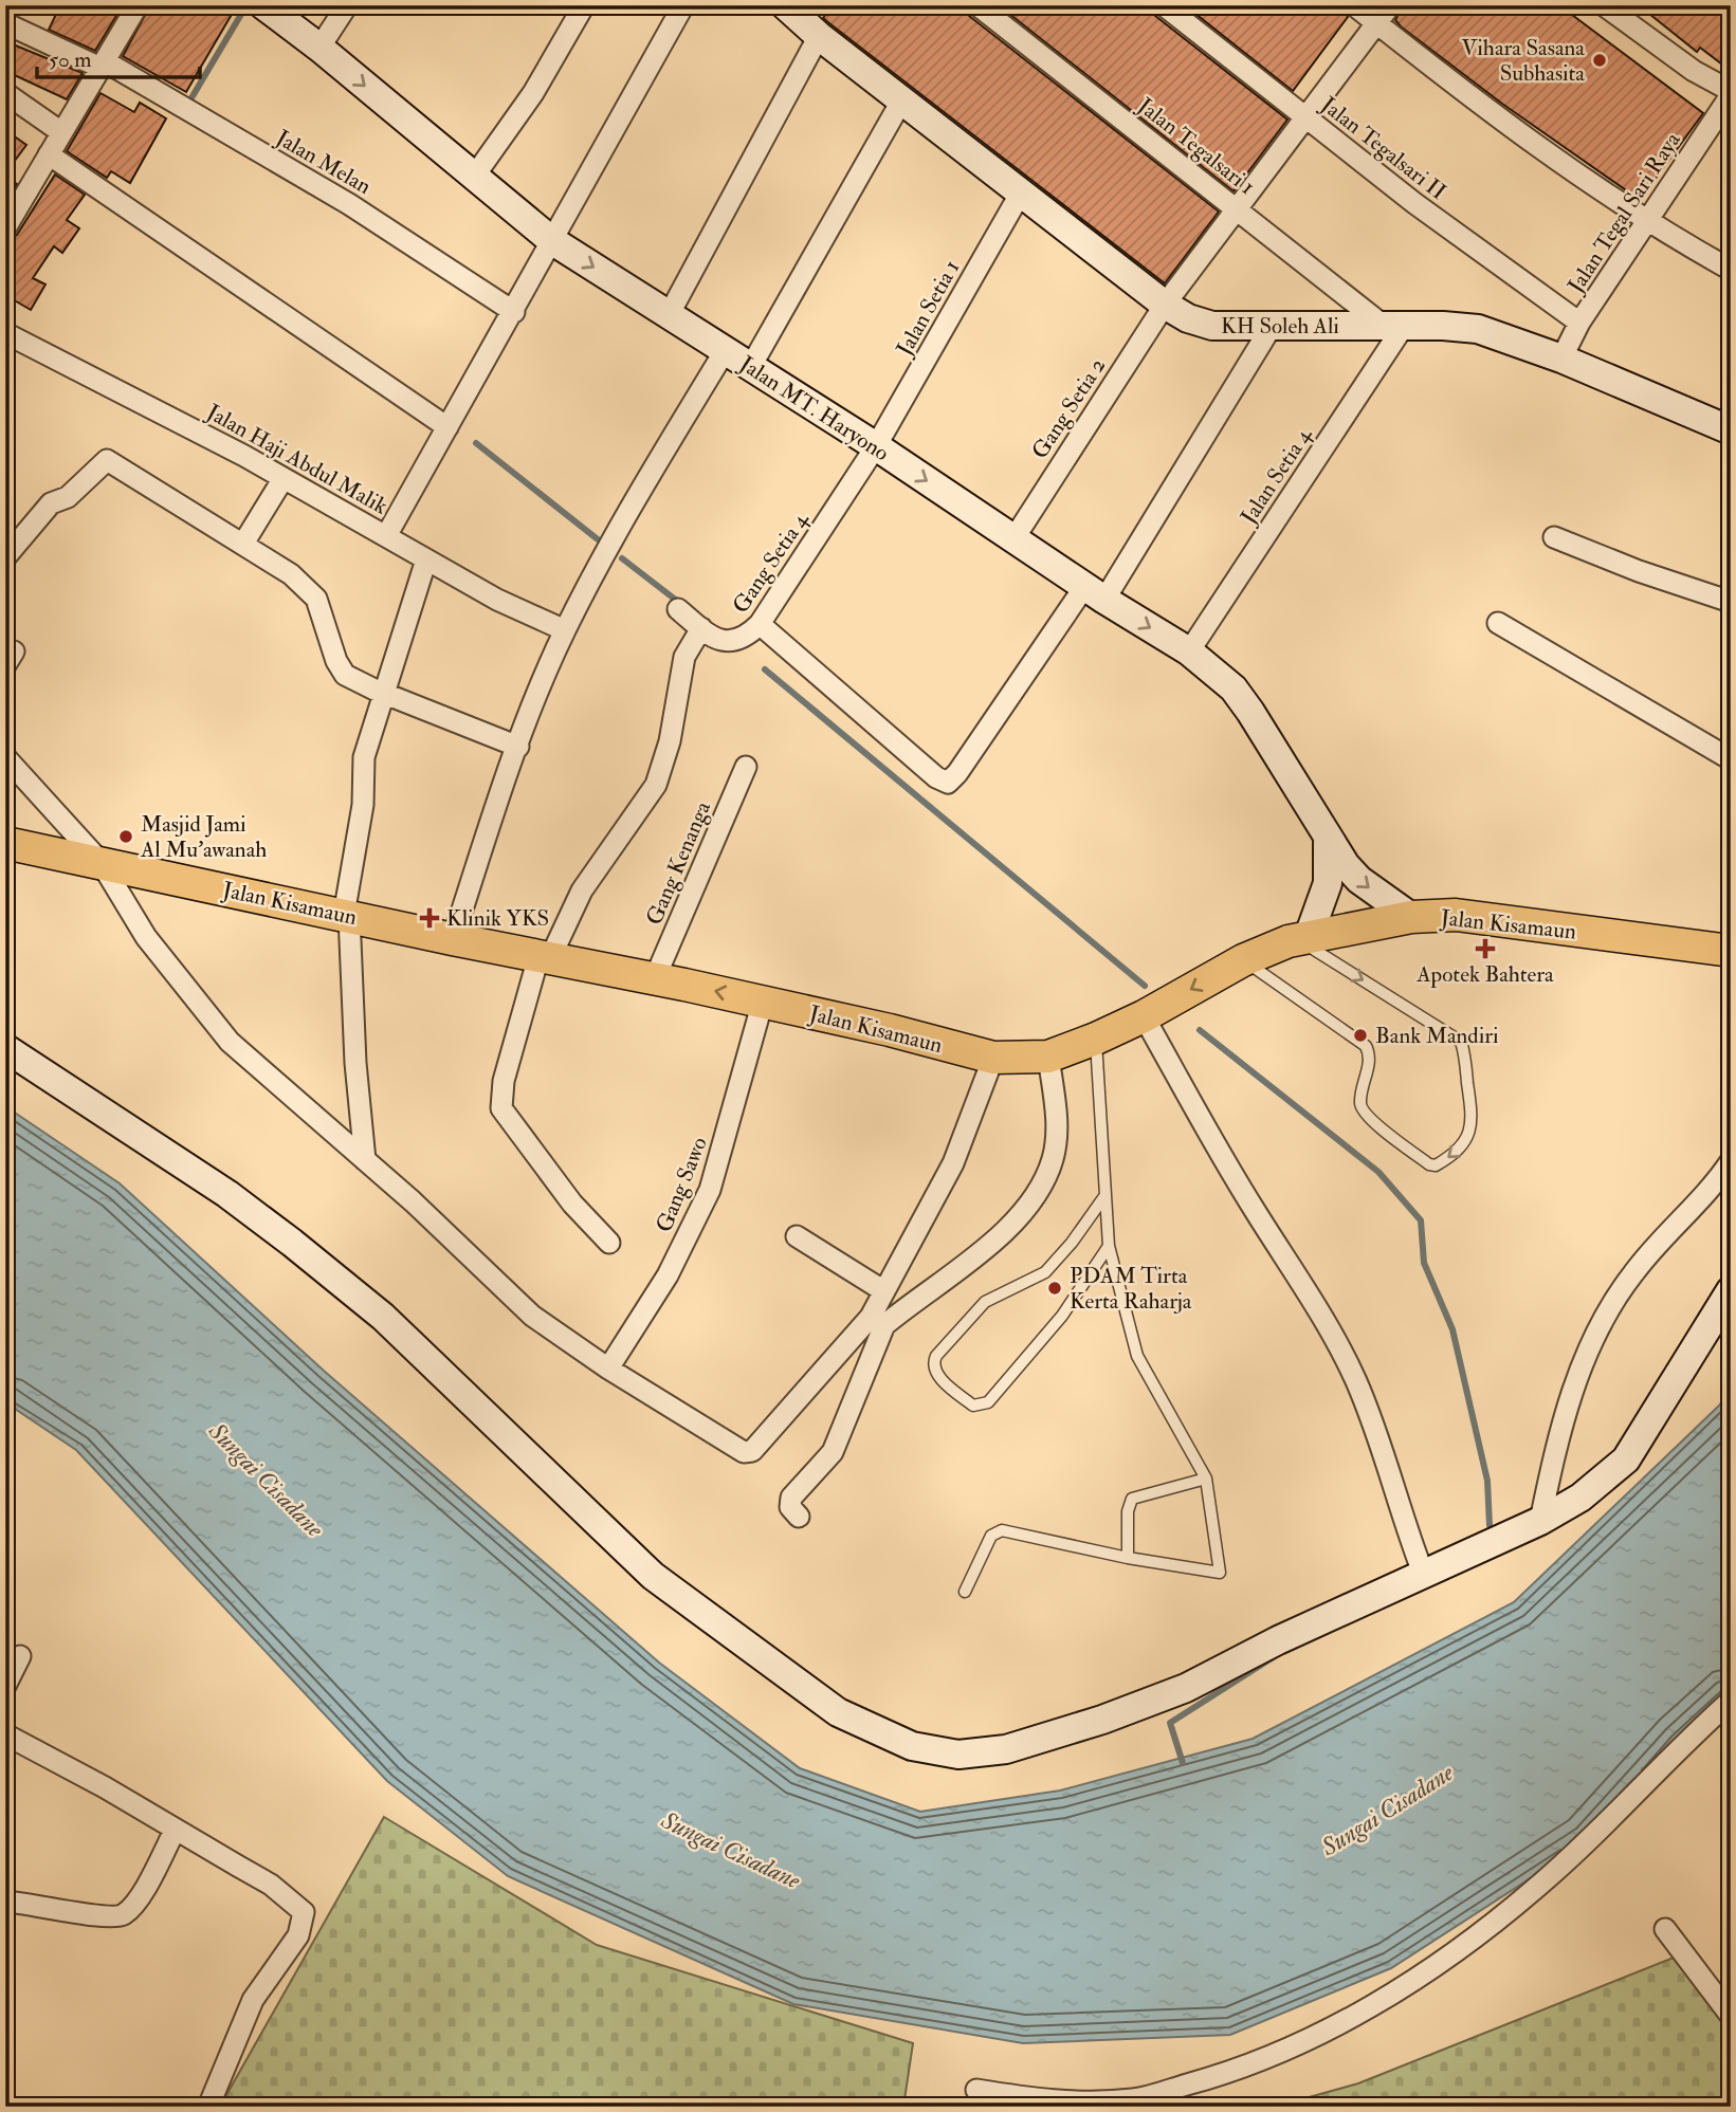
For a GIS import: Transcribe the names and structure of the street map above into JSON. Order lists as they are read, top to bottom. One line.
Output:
{"streets":{"main road":["Jalan Kisamaun"],"street":["Jalan Tegalsari 1","Jalan Tegalsari II","Jalan Melan","Jalan Tegal Sari Raya","Jalan Setia 1","KH Soleh Ali","Jalan MT. Haryono","Gang Setia 2","Jalan Haji Abdul Malik","Jalan Setia 4","Gang Setia 4","Gang Kenanga","Gang Sawo"]},"crossings":[["Jalan Tegalsari 1","KH Soleh Ali"],["Jalan Tegalsari 1","Gang Setia 2"],["Jalan Tegalsari 1","Jalan Setia 4"],["Jalan Tegalsari II","Jalan Tegal Sari Raya"],["Jalan Tegalsari II","Gang Setia 2"],["Jalan Tegal Sari Raya","KH Soleh Ali"],["Jalan Setia 1","KH Soleh Ali"],["Jalan Setia 1","Jalan MT. Haryono"],["Jalan Setia 1","Gang Setia 4"],["KH Soleh Ali","Gang Setia 2"],["KH Soleh Ali","Jalan Setia 4"],["Jalan MT. Haryono","Gang Setia 2"],["Jalan MT. Haryono","Jalan Setia 4"],["Jalan MT. Haryono","Gang Setia 4"],["Jalan MT. Haryono","Jalan Kisamaun"],["Gang Kenanga","Jalan Kisamaun"],["Jalan Kisamaun","Gang Sawo"]],"one_way":["Jalan MT. Haryono"],"water":["Sungai Cisadane"],"places":{"other":["Vihara Sasana Subhasita","Masjid Jami Al Mu’awanah","Bank Mandiri","PDAM Tirta Kerta Raharja"],"health":["Klinik YKS","Apotek Bahtera"]},"scale_bar":"50 m"}
